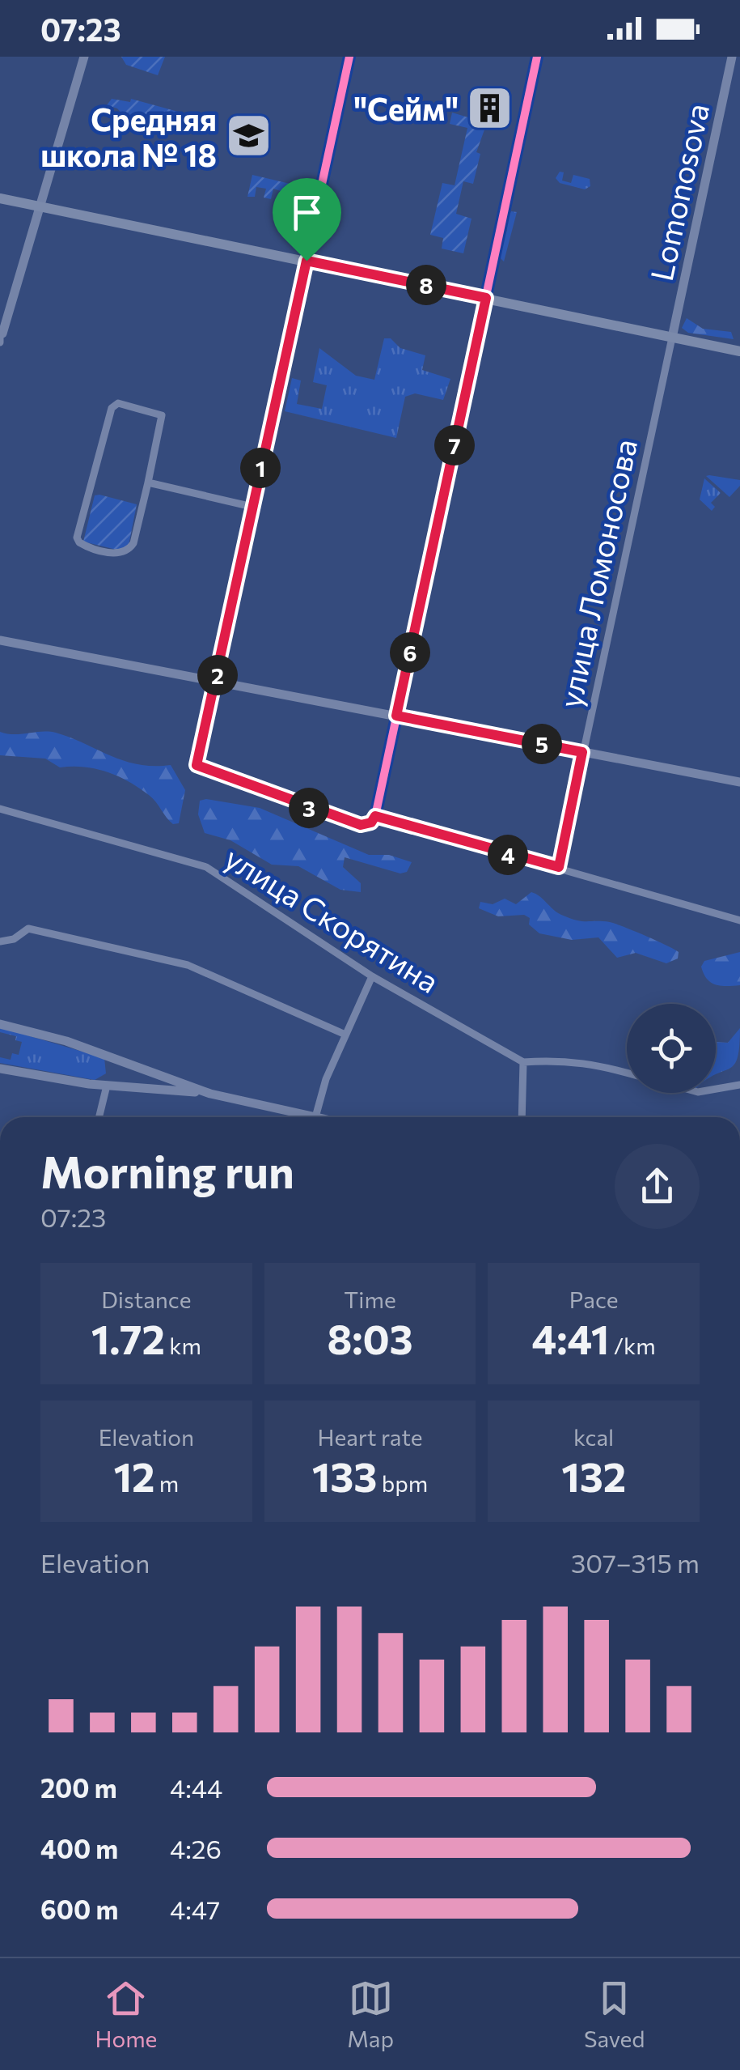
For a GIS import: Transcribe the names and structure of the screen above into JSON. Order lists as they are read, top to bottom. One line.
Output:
{"streets":{"street":["Lomonosova","улица Ломоносова","улица Скорятина"]},"crossings":[["Lomonosova","улица Ломоносова"]],"places":{"building":["\"Сейм\""],"school or university":["Средняя школа № 18"]},"page":{"status":"07:23","pins":["8","7","1","6","2","5","3","4"],"heading":["Morning run","07:23"],"stats":[["Distance","1.72 km"],["Time","8:03"],["Pace","4:41 /km"],["Elevation","12 m"],["Heart rate","133 bpm"],["kcal","132"]],"chart":["Elevation","307–315 m"],"list":[{"name":"200 m","note":"4:44"},{"name":"400 m","note":"4:26"},{"name":"600 m","note":"4:47"}],"tabs":["Home","Map","Saved"]}}
